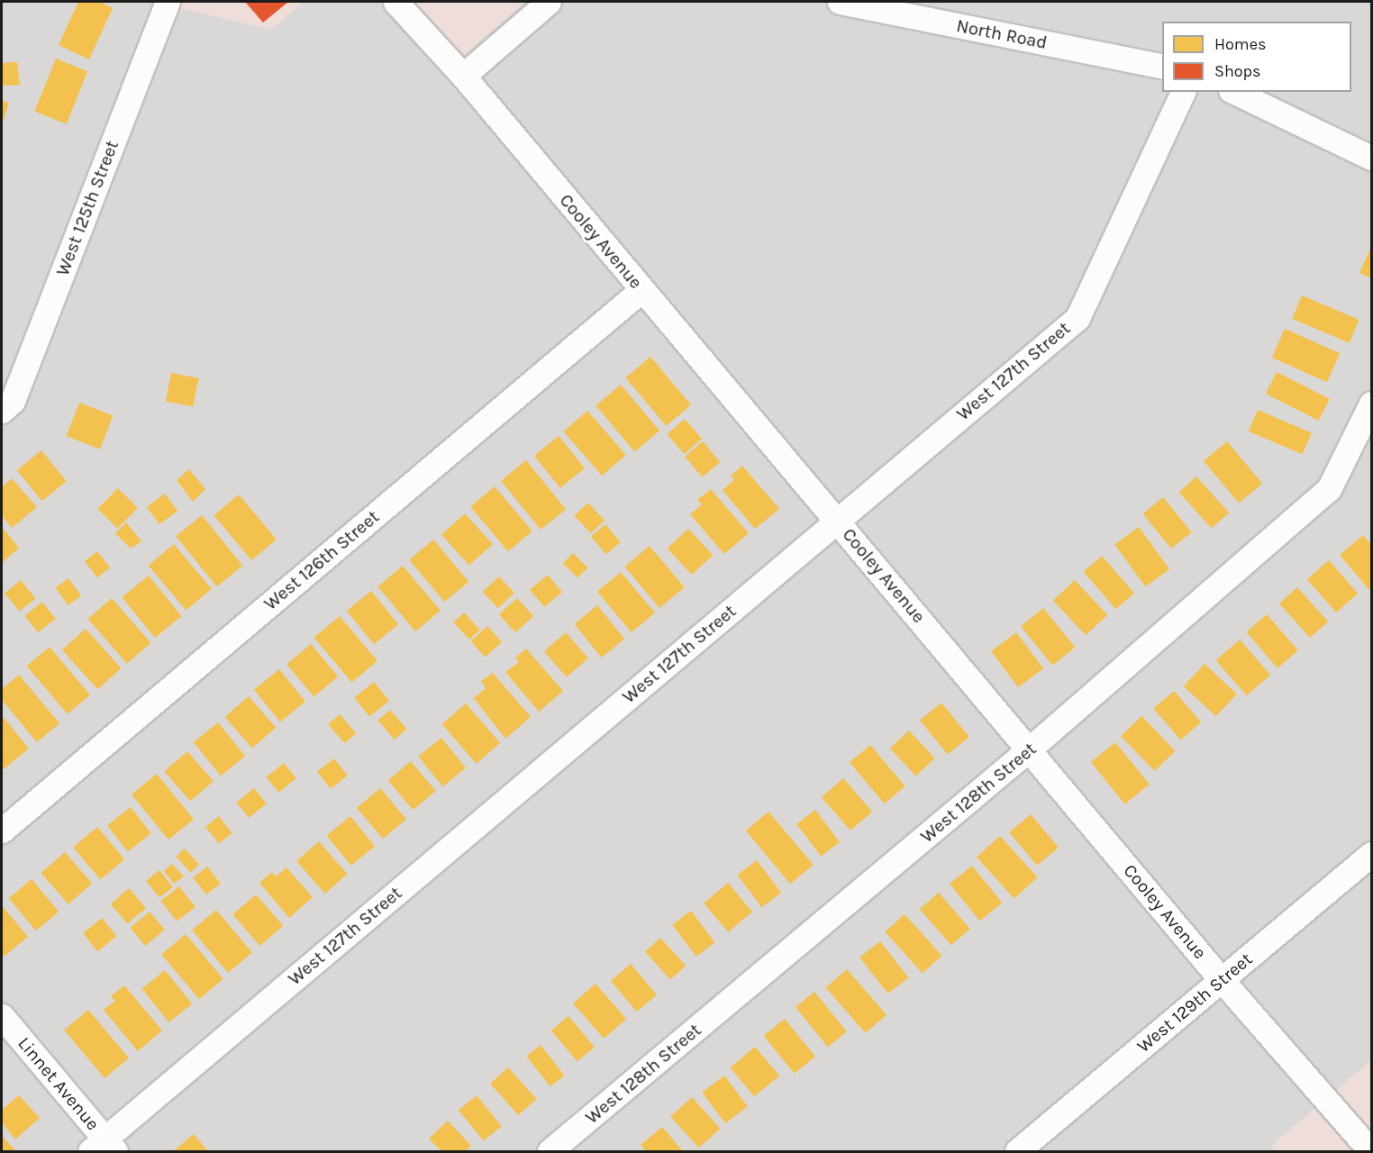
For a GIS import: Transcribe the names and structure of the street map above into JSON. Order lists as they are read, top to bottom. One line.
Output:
{"streets":{"street":["North Road","West 125th Street","Cooley Avenue","West 127th Street","West 126th Street","West 128th Street","West 129th Street","Linnet Avenue"]},"crossings":[["Cooley Avenue","West 127th Street"],["Cooley Avenue","West 126th Street"],["Cooley Avenue","West 128th Street"],["Cooley Avenue","West 129th Street"],["West 127th Street","Linnet Avenue"]],"legend":["Homes","Shops"]}
